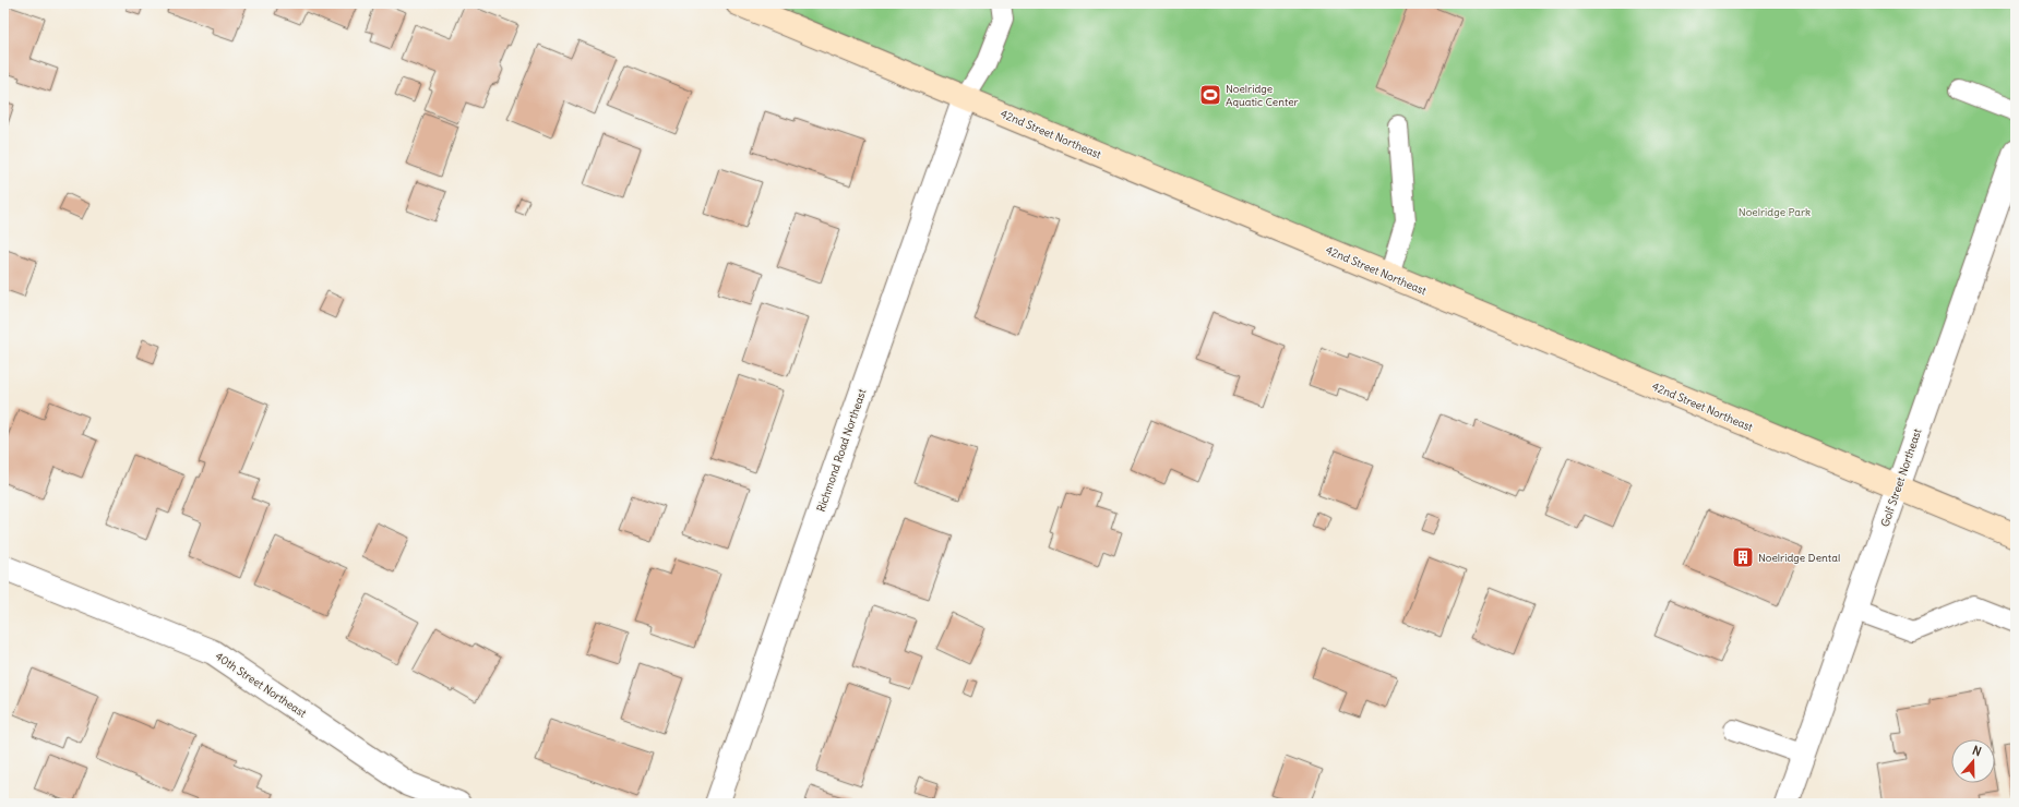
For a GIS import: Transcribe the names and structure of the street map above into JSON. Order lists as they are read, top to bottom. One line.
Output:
{"streets":{"street":["42nd Street Northeast","Richmond Road Northeast","Golf Street Northeast","40th Street Northeast"]},"crossings":[["42nd Street Northeast","Richmond Road Northeast"],["42nd Street Northeast","Golf Street Northeast"]],"parks":["Noelridge Park"],"places":{"sports":["Noelridge Aquatic Center"],"building":["Noelridge Dental"]},"north":"top"}
